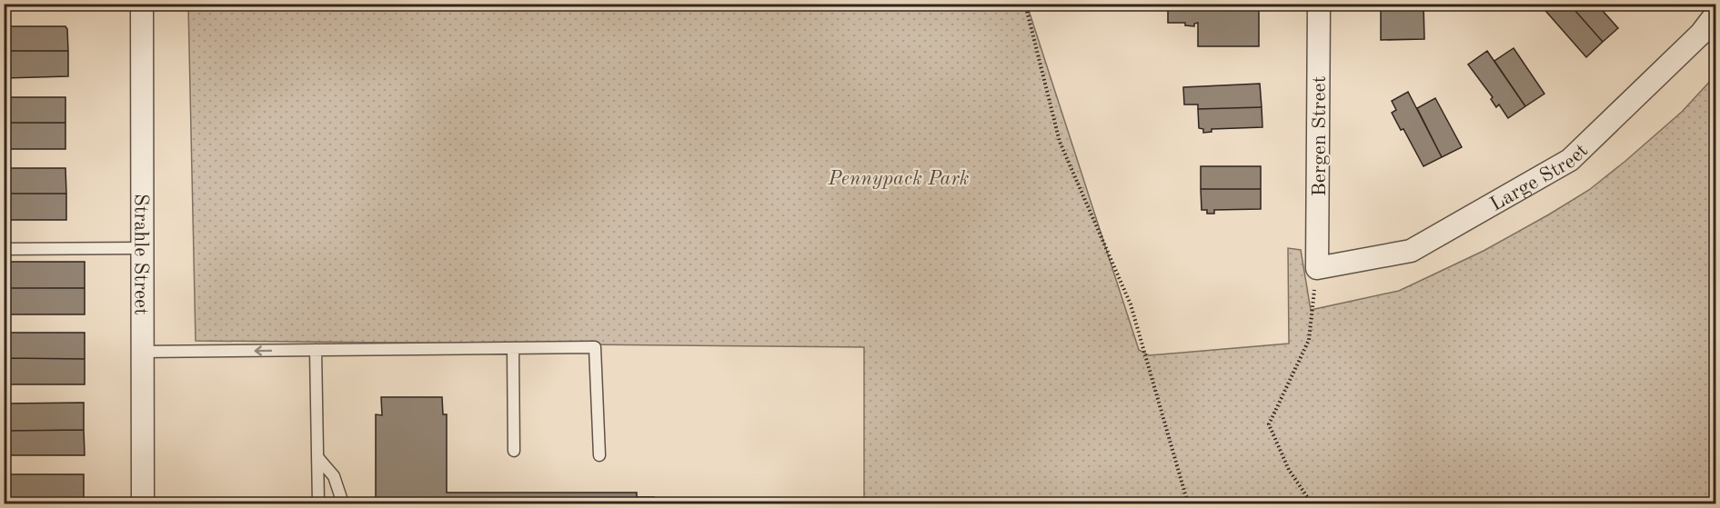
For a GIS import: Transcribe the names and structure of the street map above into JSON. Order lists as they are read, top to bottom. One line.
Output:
{"streets":{"street":["Bergen Street","Large Street","Strahle Street"]},"crossings":[["Bergen Street","Large Street"]],"parks":["Pennypack Park"]}
